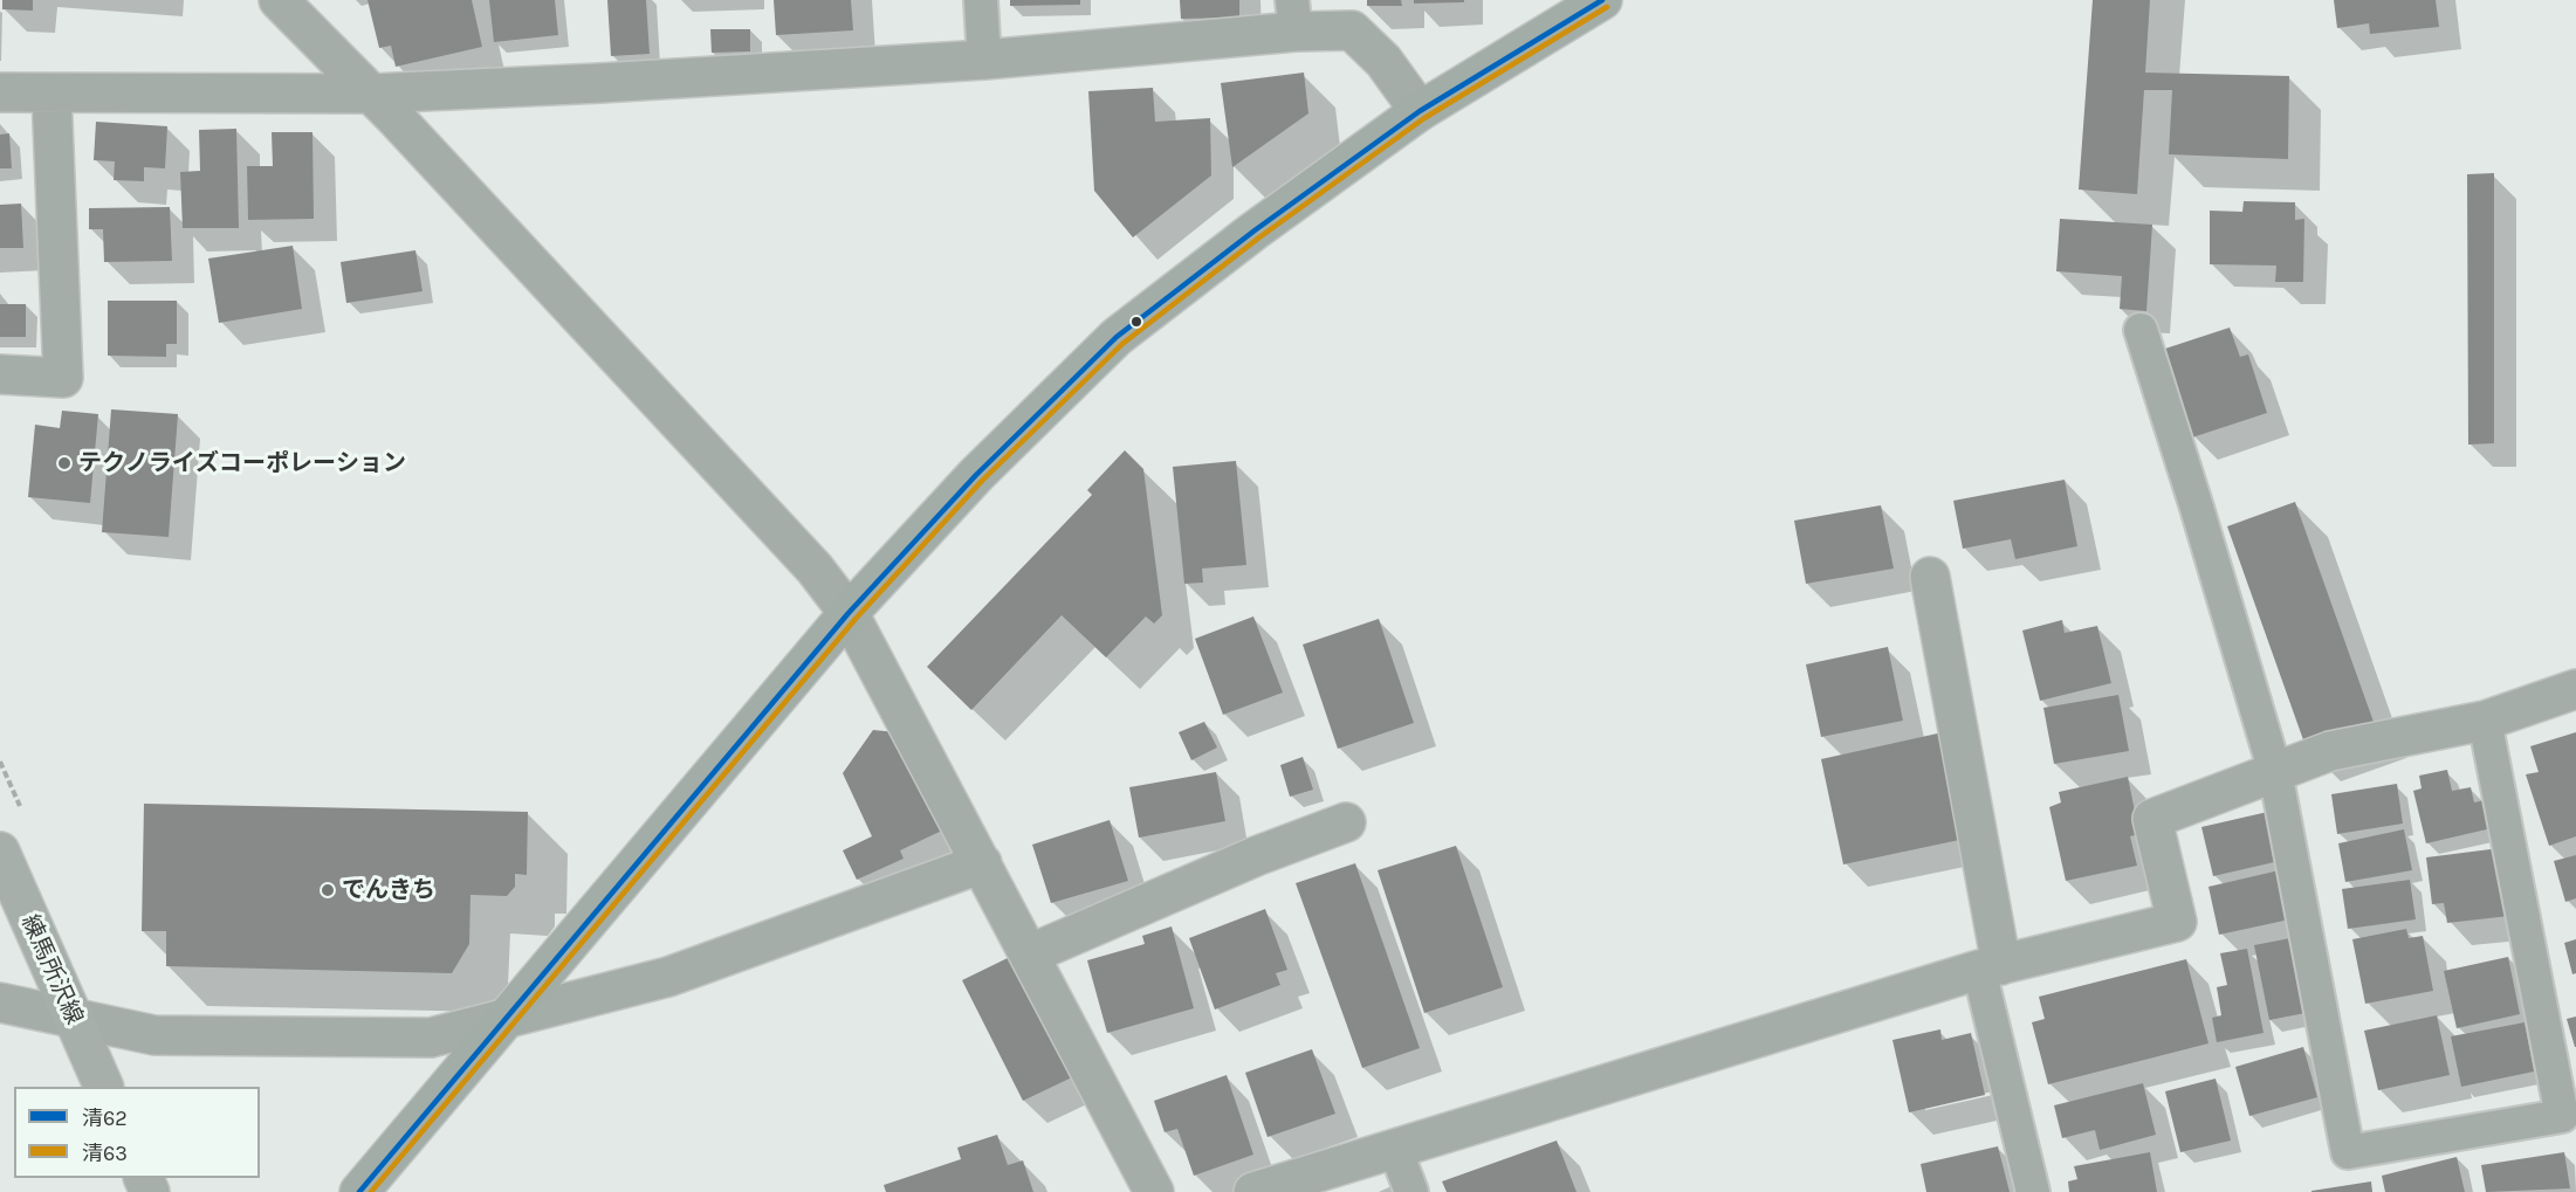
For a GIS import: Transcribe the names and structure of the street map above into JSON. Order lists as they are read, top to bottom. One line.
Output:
{"streets":{"main road":["練馬所沢線"]},"places":["テクノライズコーポレーション","でんきち"],"lines":["transit line 清62","transit line 清63"],"legend":["清62","清63"]}
